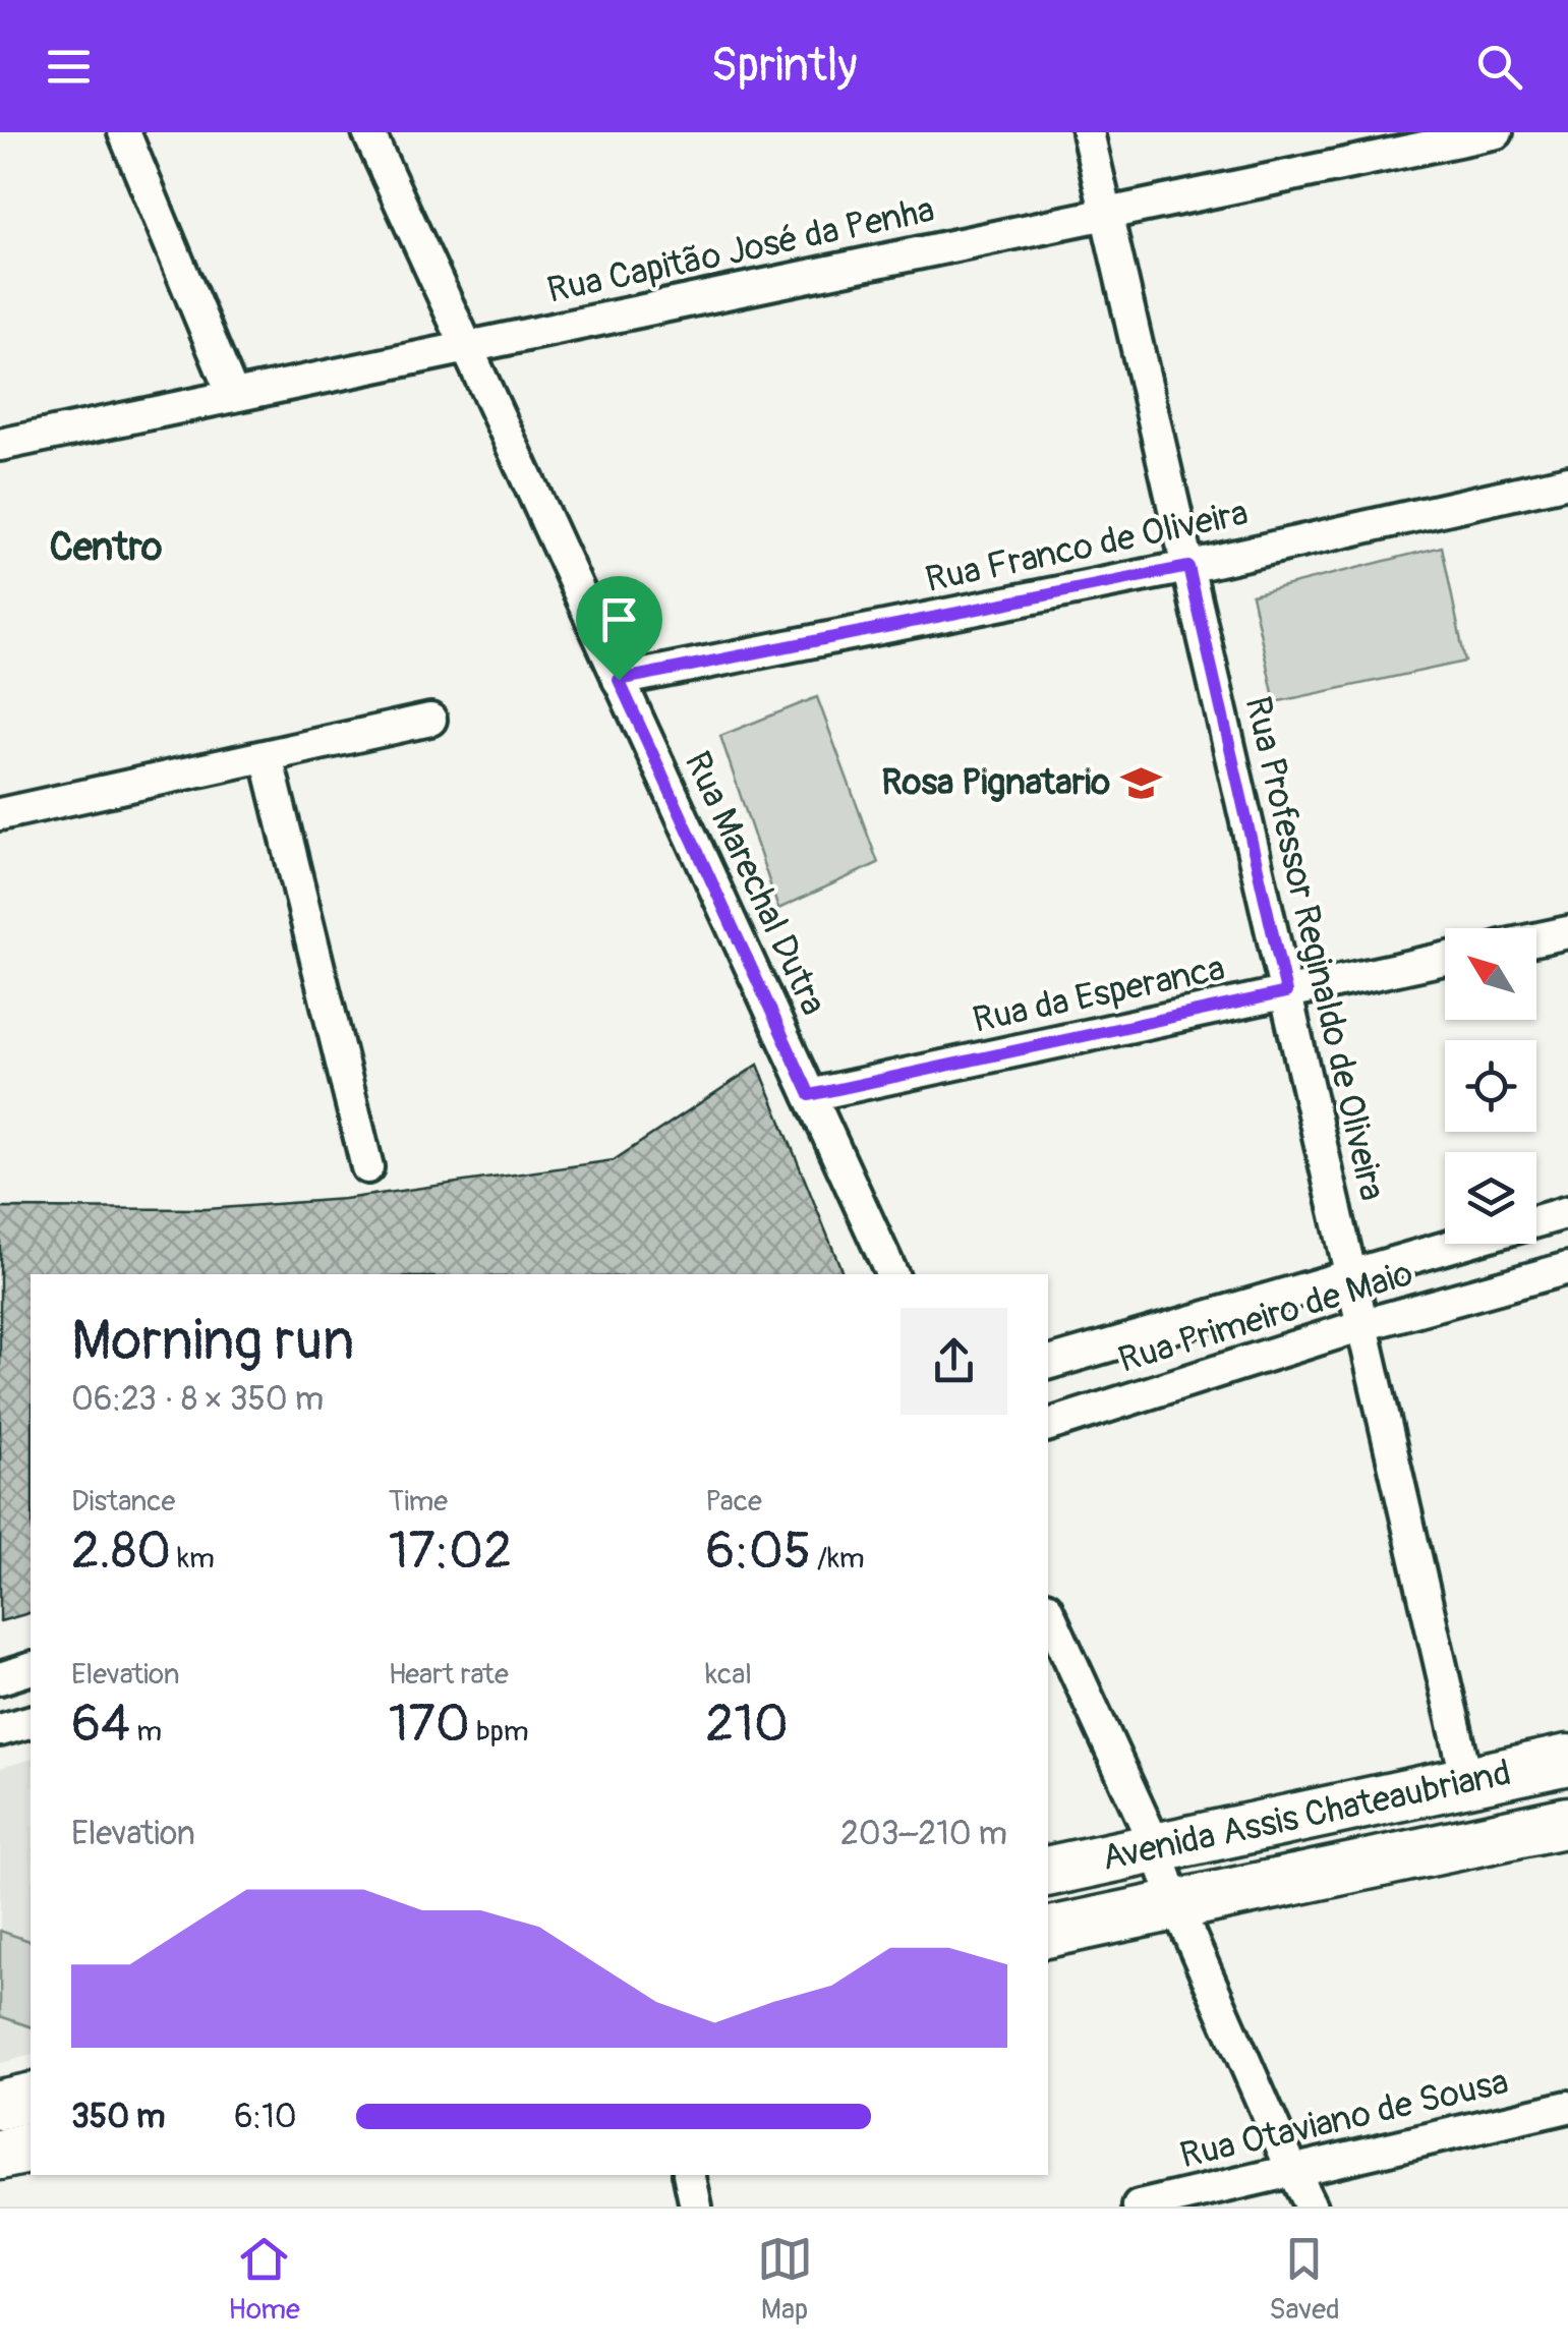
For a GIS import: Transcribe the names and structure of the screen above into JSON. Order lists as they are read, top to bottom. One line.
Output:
{"streets":{"main road":["Avenida Assis Chateaubriand"],"street":["Rua Capitão José da Penha","Rua Franco de Oliveira","Rua Marechal Dutra","Rua Professor Reginaldo de Oliveira","Rua da Esperanca","Rua Primeiro de Maio","Rua Otaviano de Sousa"]},"crossings":[["Rua Capitão José da Penha","Rua Marechal Dutra"],["Rua Capitão José da Penha","Rua Professor Reginaldo de Oliveira"],["Rua Franco de Oliveira","Rua Marechal Dutra"],["Rua Franco de Oliveira","Rua Professor Reginaldo de Oliveira"],["Rua Marechal Dutra","Rua da Esperanca"],["Rua Professor Reginaldo de Oliveira","Rua da Esperanca"],["Rua Professor Reginaldo de Oliveira","Rua Primeiro de Maio"],["Rua Professor Reginaldo de Oliveira","Avenida Assis Chateaubriand"]],"districts":["Centro"],"places":{"school or university":["Rosa Pignatario"]},"north":"top left","page":{"header":"Sprintly","heading":["Morning run","06:23 · 8 × 350 m"],"stats":[["Distance","2.80 km"],["Time","17:02"],["Pace","6:05 /km"],["Elevation","64 m"],["Heart rate","170 bpm"],["kcal","210"]],"chart":["Elevation","203–210 m"],"list":[{"name":"350 m","note":"6:10"}],"tabs":["Home","Map","Saved"]}}
